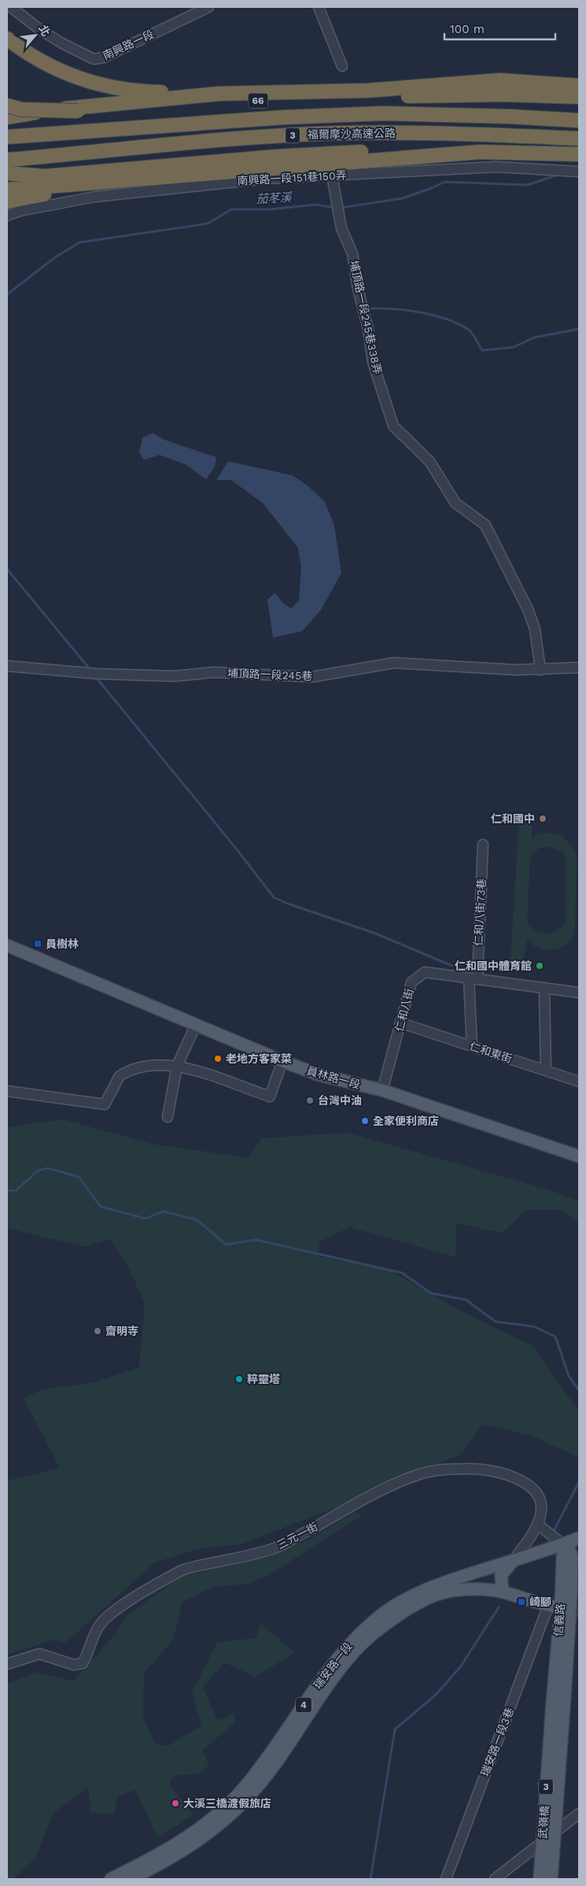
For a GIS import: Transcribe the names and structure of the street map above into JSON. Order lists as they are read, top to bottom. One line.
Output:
{"streets":{"highway":["66","福爾摩沙高速公路","3"],"main road":["員林路一段","信義路","瑞安路一段","4","武嶺橋"],"street":["南興路一段","南興路一段151巷150弄","埔頂路一段245巷338弄","埔頂路一段245巷","仁和八街73巷","仁和八街","仁和東街","三元一街","瑞安路一段3巷"]},"crossings":[["3","信義路"],["3","瑞安路一段"],["南興路一段151巷150弄","埔頂路一段245巷338弄"],["埔頂路一段245巷338弄","埔頂路一段245巷"],["仁和八街73巷","仁和八街"],["仁和八街73巷","仁和東街"],["仁和八街","仁和東街"],["仁和八街","員林路一段"],["三元一街","瑞安路一段"],["信義路","瑞安路一段"],["信義路","武嶺橋"],["瑞安路一段","瑞安路一段3巷"]],"water":["茄苳溪"],"places":{"other":["仁和國中","仁和國中體育館","老地方客家菜","台灣中油","全家便利商店","齋明寺","粹靈塔","大溪三橋渡假旅店"],"transit":["員樹林","崎腳"]},"scale_bar":"100 m","north":"top right"}
